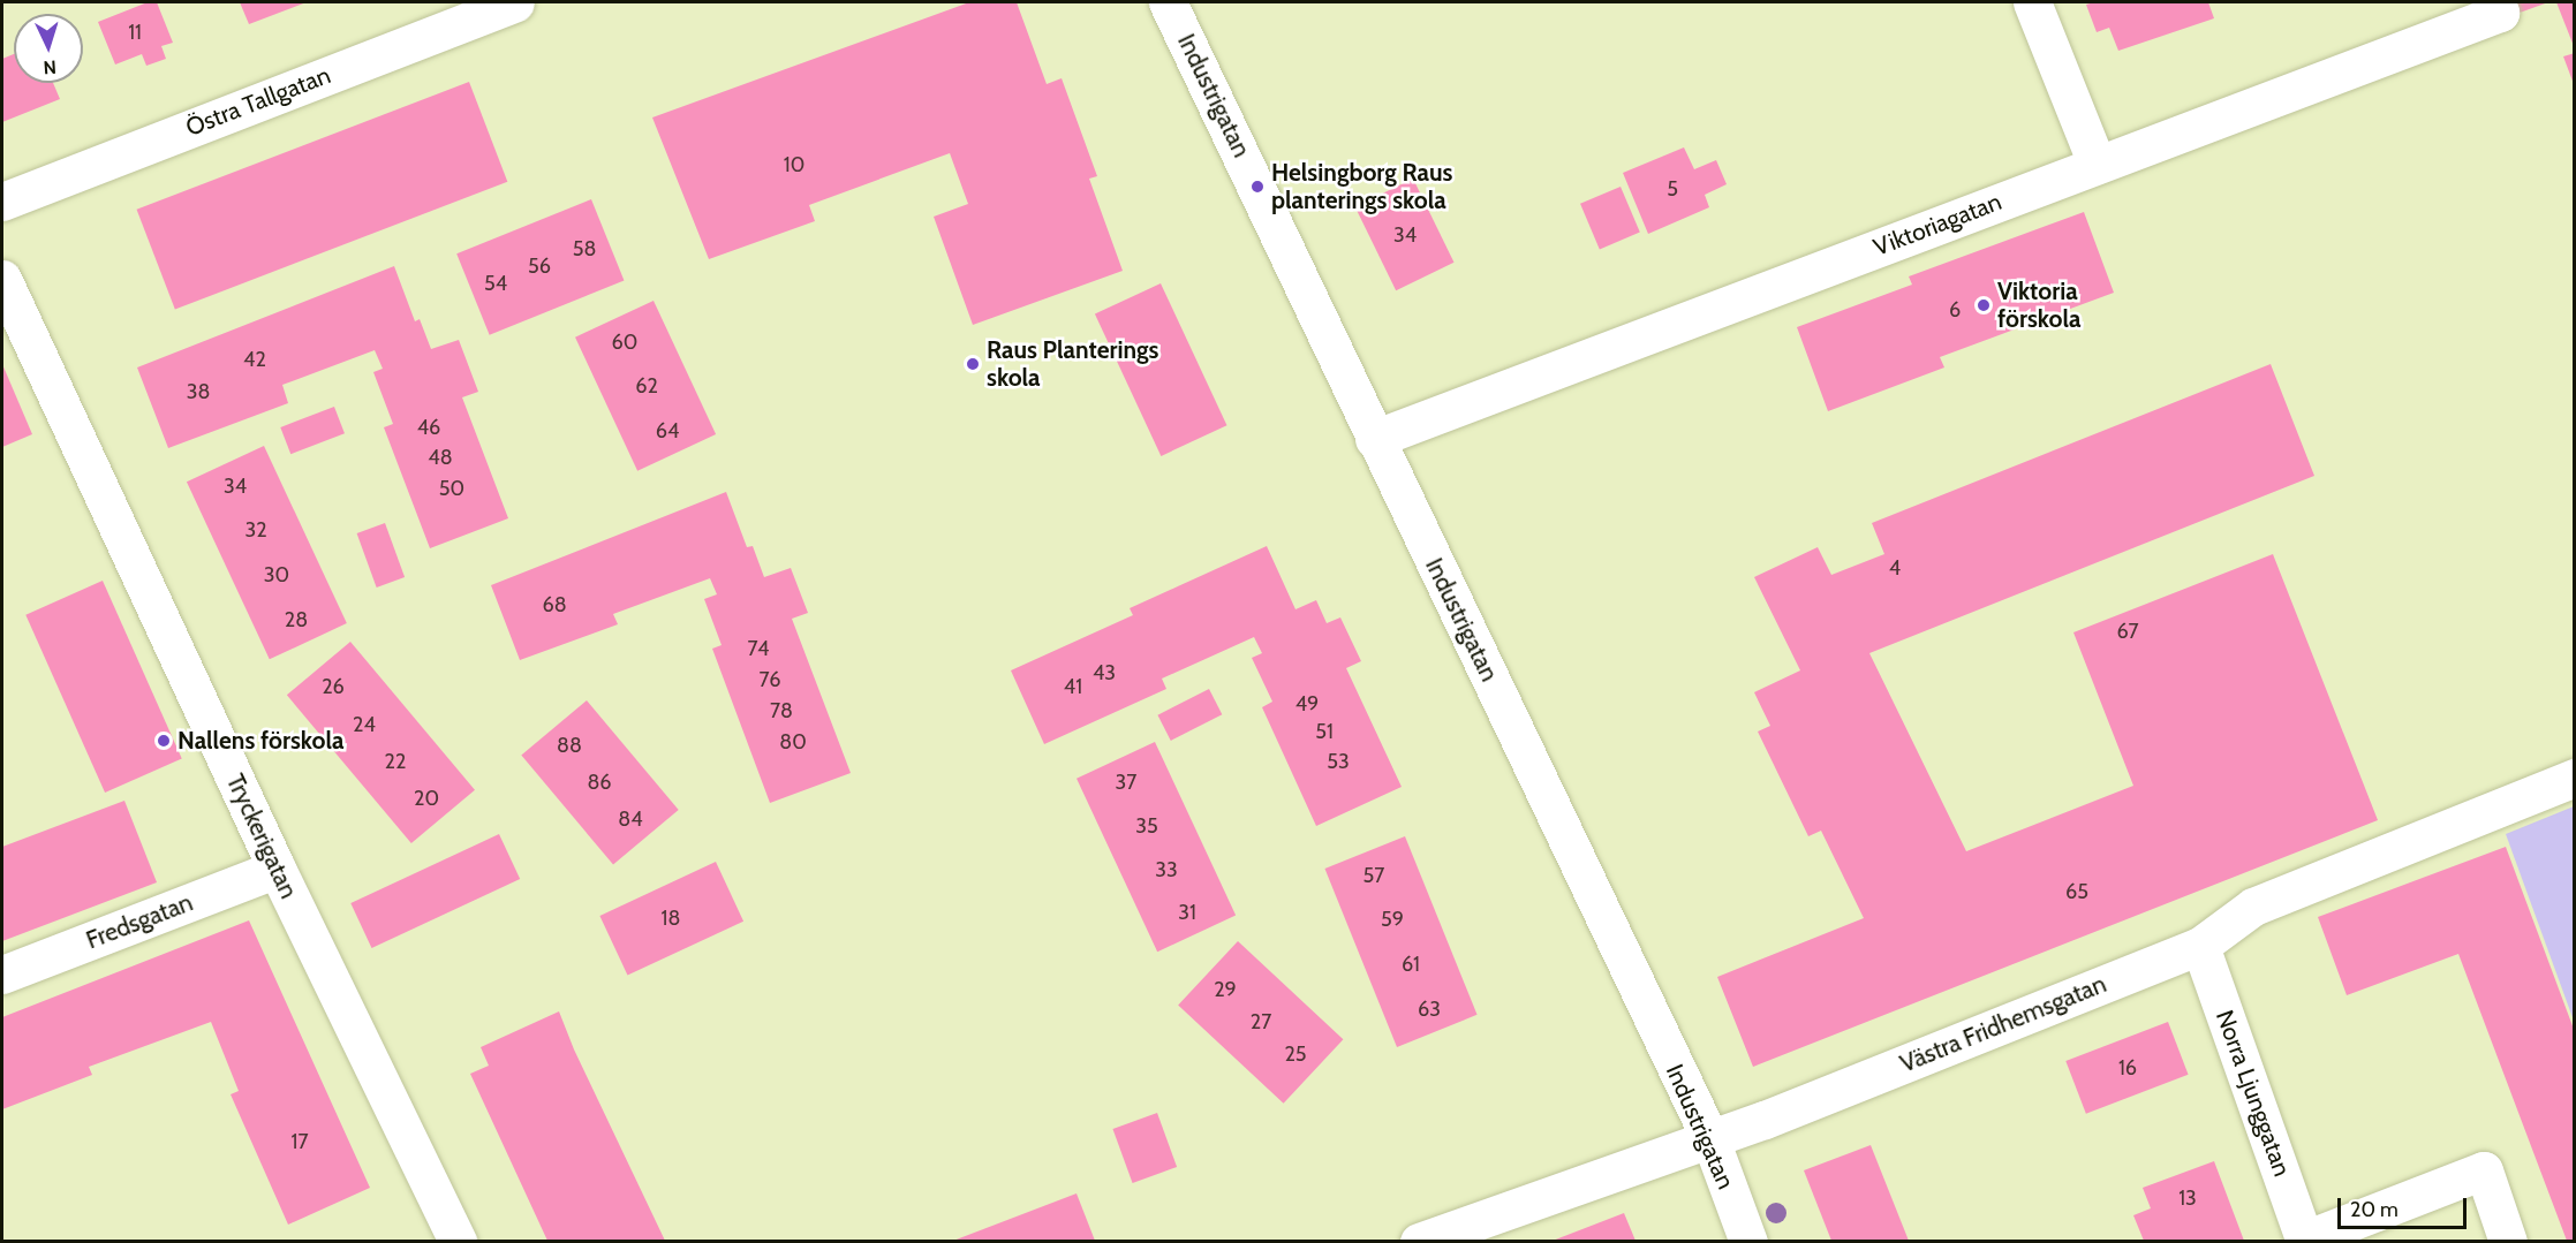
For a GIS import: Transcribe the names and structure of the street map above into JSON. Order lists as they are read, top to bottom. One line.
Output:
{"streets":{"street":["Industrigatan","Östra Tallgatan","Viktoriagatan","Tryckerigatan","Fredsgatan","Västra Fridhemsgatan","Norra Ljunggatan"]},"crossings":[["Industrigatan","Viktoriagatan"],["Industrigatan","Västra Fridhemsgatan"],["Tryckerigatan","Fredsgatan"],["Västra Fridhemsgatan","Norra Ljunggatan"]],"places":["Helsingborg Raus planterings skola","Viktoria förskola","Raus Planterings skola","Nallens förskola"],"house_numbers":["11","10","5","34","58","56","54","6","60","42","62","38","46","64","48","34","50","32","4","30","68","28","67","74","43","76","26","41","49","78","24","51","80","88","22","53","86","37","20","84","35","33","57","65","31","18","59","61","29","63","27","25","16","17","13"],"scale_bar":"20 m","north":"bottom"}
